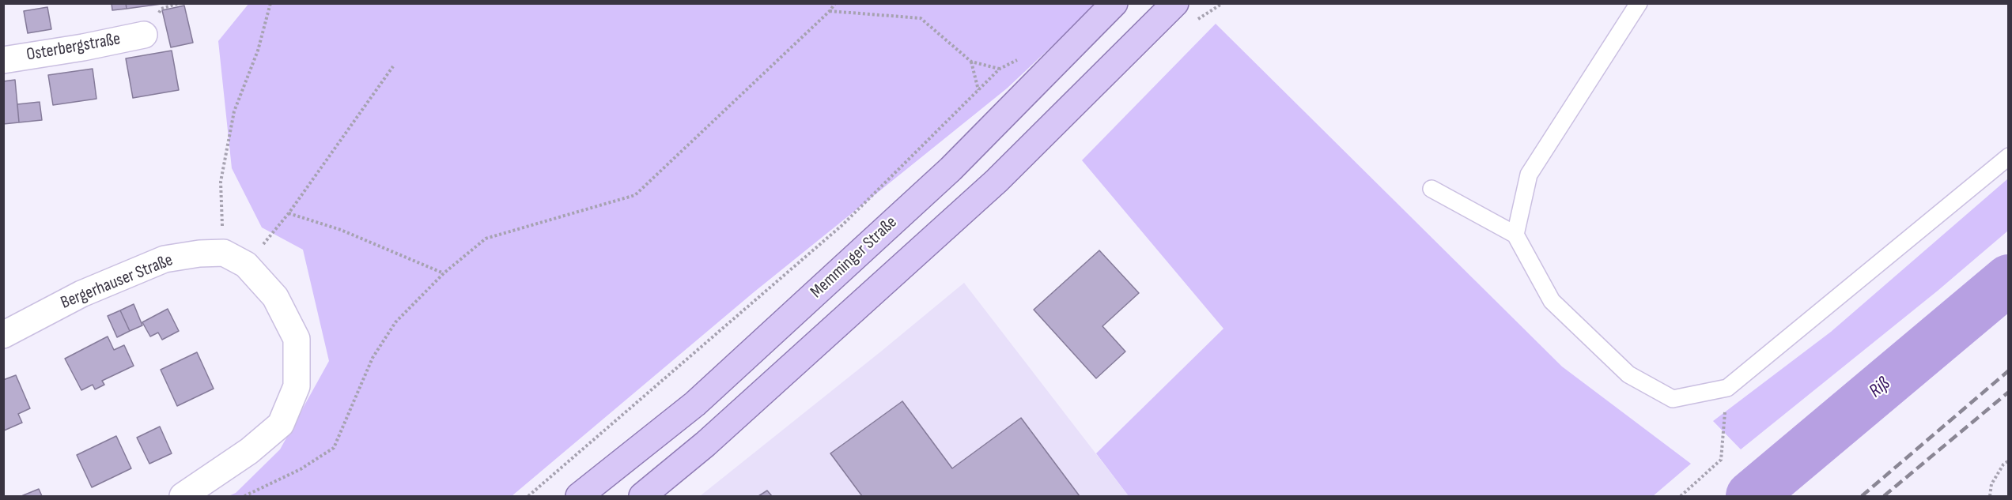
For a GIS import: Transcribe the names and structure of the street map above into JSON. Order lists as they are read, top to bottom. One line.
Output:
{"streets":{"main road":["Osterbergstraße","Memminger Straße","Bergerhauser Straße"]},"water":["Riß"]}
